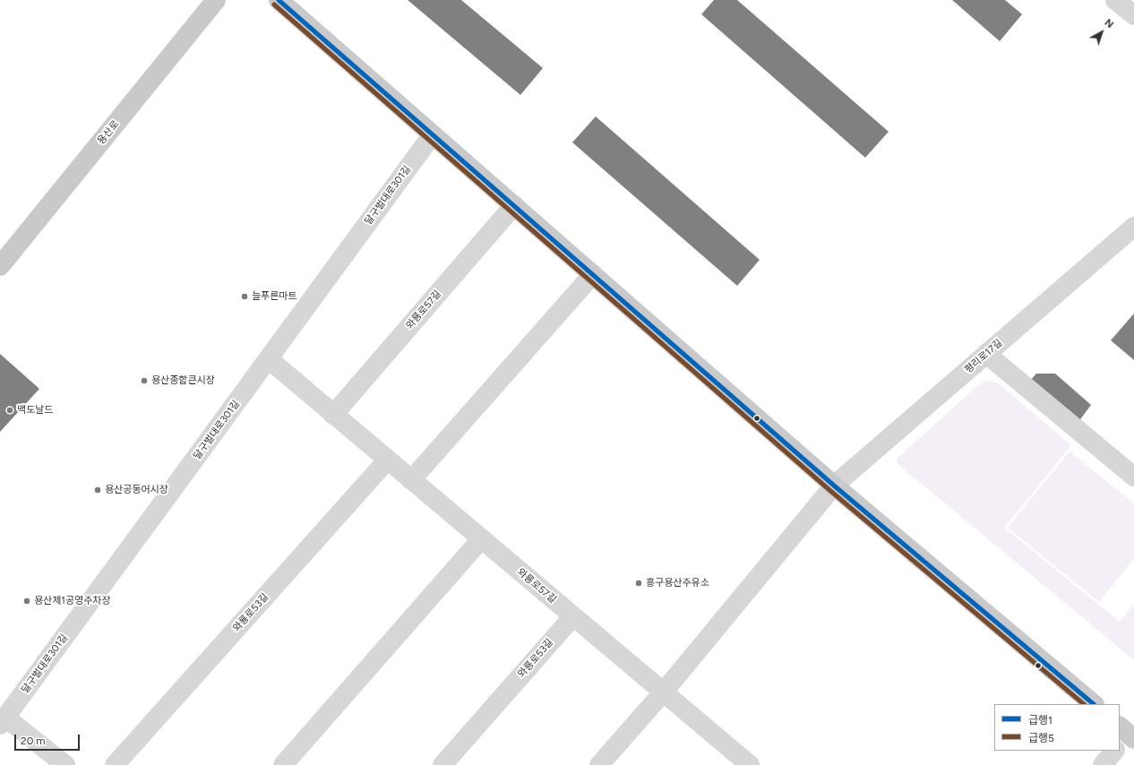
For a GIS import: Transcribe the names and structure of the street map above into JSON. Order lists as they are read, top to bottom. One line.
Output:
{"streets":{"main road":["용산로"],"street":["달구벌대로301길","와룡로57길","평리로17길","와룡로53길"]},"crossings":[["달구벌대로301길","와룡로57길"],["와룡로57길","와룡로53길"]],"places":["늘푸른마트","용산종합큰시장","맥도날드","용산공동어시장","흥구용산주유소","용산제1공영주차장"],"lines":["transit line 급행1","transit line 급행5"],"legend":["급행1","급행5"],"scale_bar":"20 m","north":"top right"}
